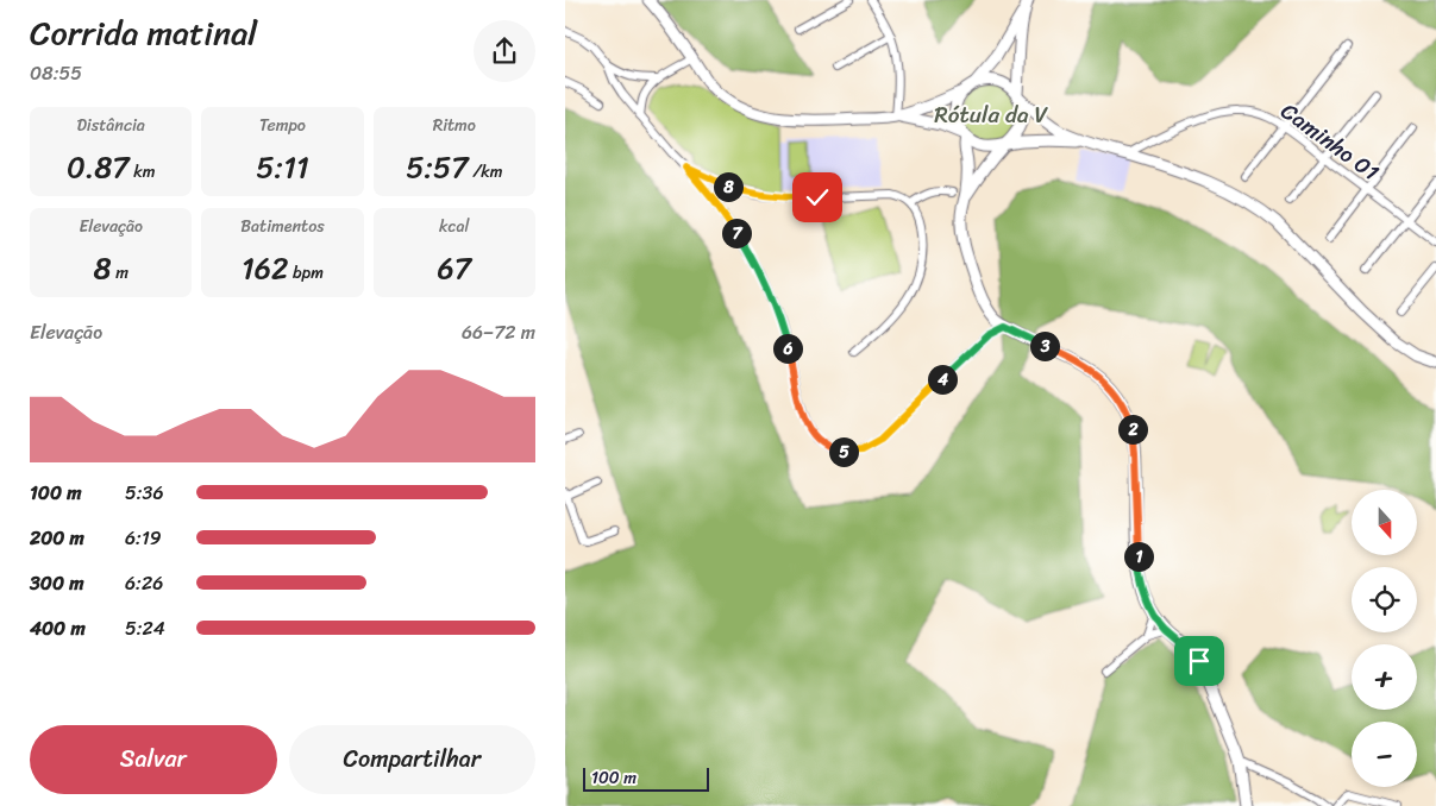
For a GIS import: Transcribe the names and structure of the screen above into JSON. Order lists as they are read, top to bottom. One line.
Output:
{"streets":{"street":["Caminho 01"]},"parks":["Rótula da V"],"scale_bar":"100 m","north":"bottom","page":{"heading":["Corrida matinal","08:55"],"stats":[["Distância","0.87 km"],["Tempo","5:11"],["Ritmo","5:57 /km"],["Elevação","8 m"],["Batimentos","162 bpm"],["kcal","67"]],"pins":["8","7","3","6","4","2","5","1"],"chart":["Elevação","66–72 m"],"list":[{"name":"100 m","note":"5:36"},{"name":"200 m","note":"6:19"},{"name":"300 m","note":"6:26"},{"name":"400 m","note":"5:24"}],"map_buttons":["+","−"],"buttons":["Salvar","Compartilhar"],"scale":"100 m"}}
